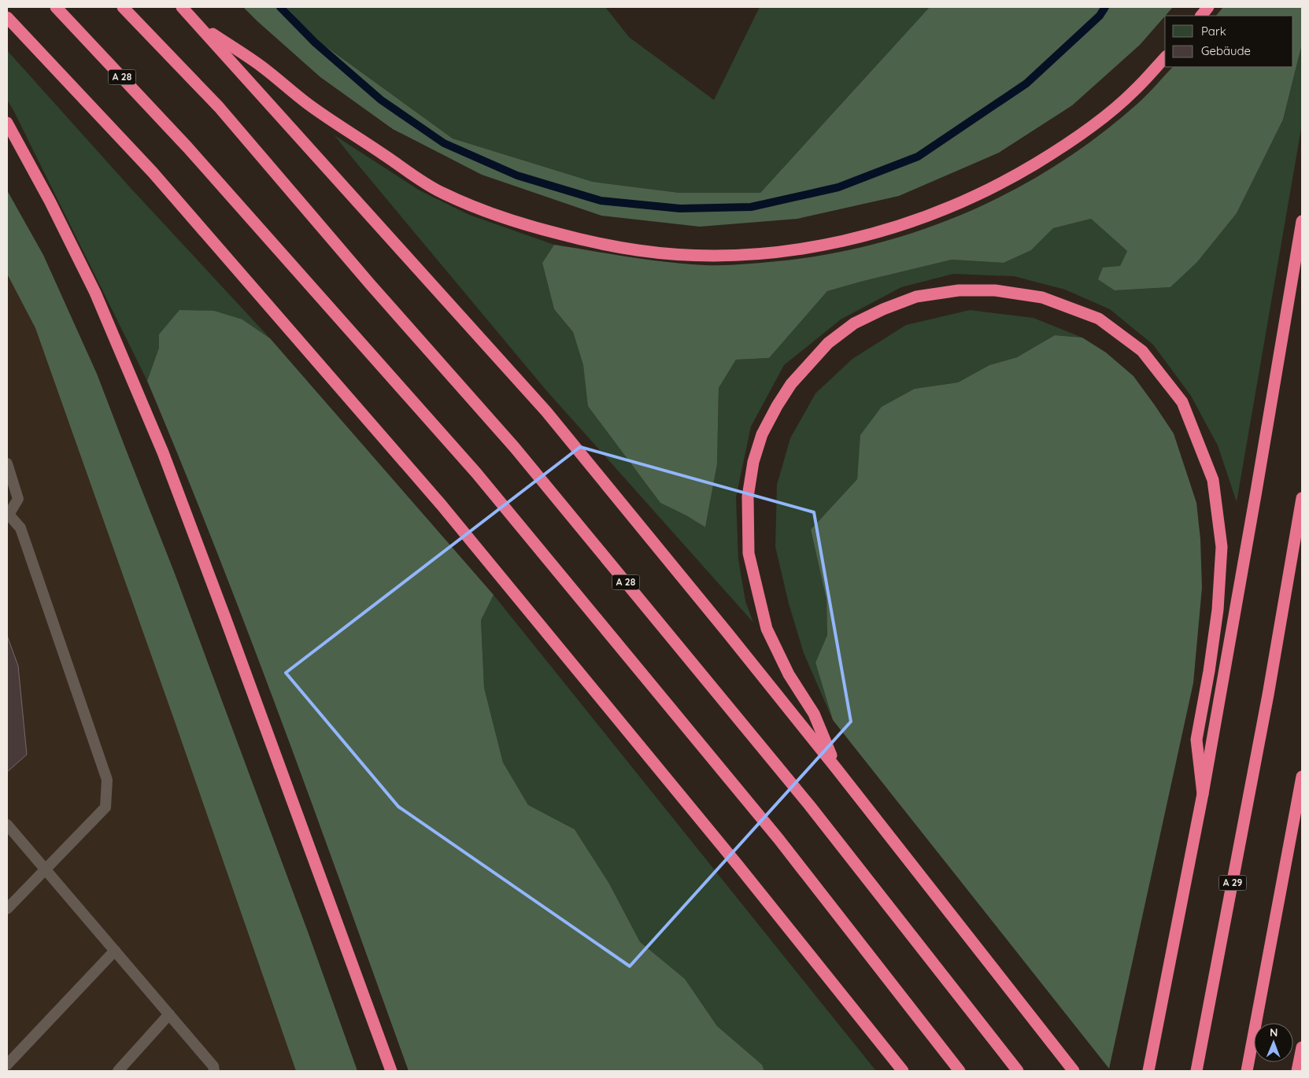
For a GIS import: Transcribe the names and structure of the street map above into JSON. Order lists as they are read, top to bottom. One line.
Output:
{"streets":{"highway":["A 28","A 29"]},"legend":["Park","Gebäude"],"north":"top"}
